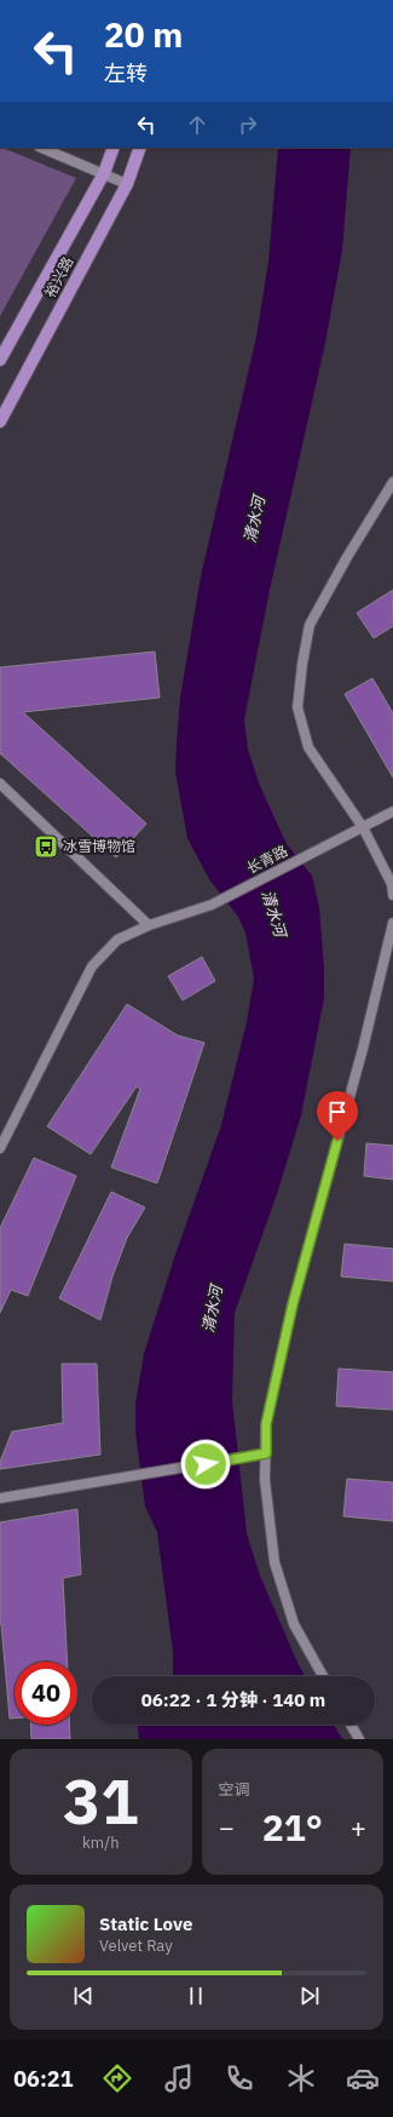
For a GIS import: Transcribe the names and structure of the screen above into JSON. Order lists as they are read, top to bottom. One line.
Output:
{"streets":{"main road":["裕兴路"],"street":["长青路"]},"water":["清水河"],"places":{"bus stop":["冰雪博物馆"]},"page":{"turn":["20 m","左转"],"limit":"40","trip":"06:22 · 1 分钟 · 140 m","tile":[["31","km/h"],"空调"],"heat":["−","21°","+"],"song":["Static Love","Velvet Ray"],"tabs":"06:21"}}
